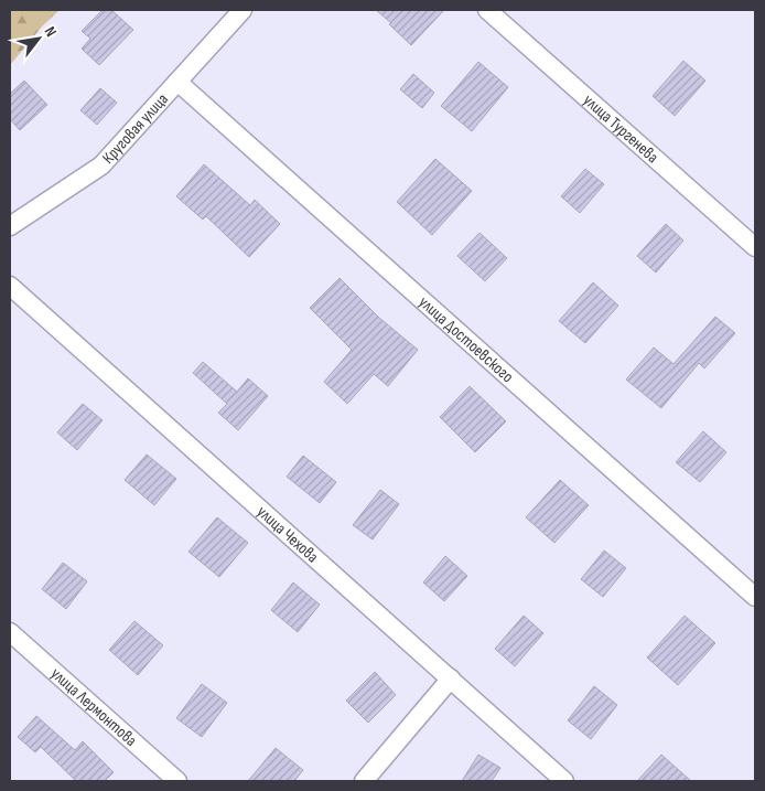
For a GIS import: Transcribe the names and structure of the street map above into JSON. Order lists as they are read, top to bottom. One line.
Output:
{"streets":{"street":["Круговая улица","улица Тургенева","улица Достоевского","улица Чехова","улица Лермонтова"]},"crossings":[["Круговая улица","улица Достоевского"]],"north":"top right"}
